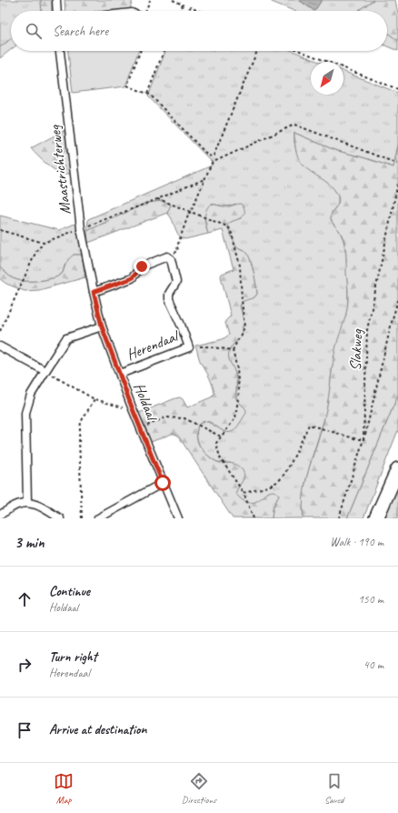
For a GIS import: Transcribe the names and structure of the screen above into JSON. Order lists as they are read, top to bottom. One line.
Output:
{"streets":{"street":["Maastrichterweg","Herendaal","Holdaal"],"path":["Slakweg"]},"crossings":[["Maastrichterweg","Holdaal"],["Herendaal","Holdaal"]],"north":"bottom left","page":{"search":"Search here","heading":["3 min","Walk · 190 m"],"list":[["Continue","Holdaal","150 m"],["Turn right","Herendaal","40 m"],"Arrive at destination"],"nav":["Map","Directions","Saved"]}}
